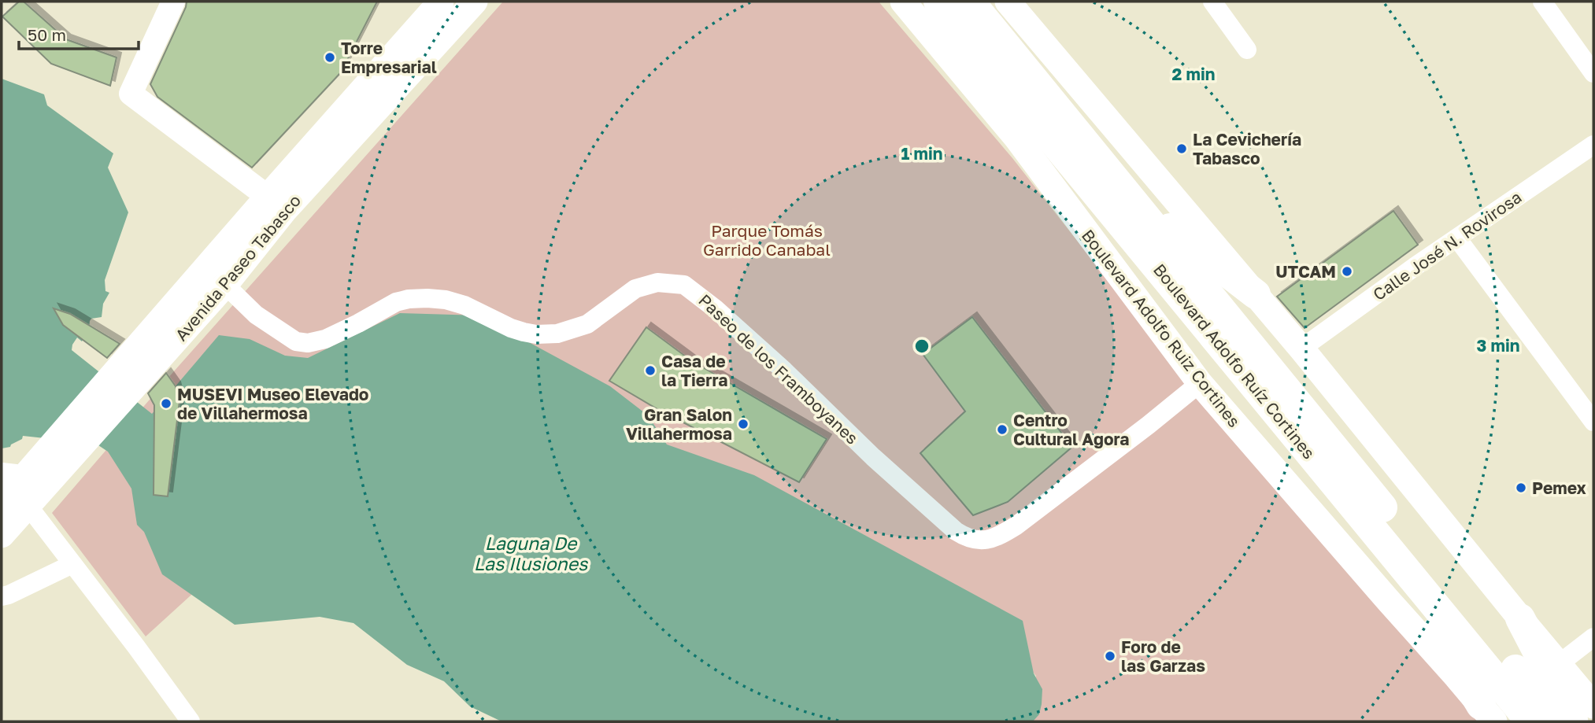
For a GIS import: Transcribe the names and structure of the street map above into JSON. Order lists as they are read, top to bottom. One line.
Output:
{"streets":{"highway":["Boulevard Adolfo Ruíz Cortines"],"main road":["Avenida Paseo Tabasco","Boulevard Adolfo Ruiz Cortines"],"street":["Calle José N. Rovirosa","Paseo de los Framboyanes"]},"crossings":[["Avenida Paseo Tabasco","Paseo de los Framboyanes"],["Boulevard Adolfo Ruiz Cortines","Paseo de los Framboyanes"]],"water":["Laguna De Las Ilusiones"],"parks":["Parque Tomás Garrido Canabal"],"places":["Torre Empresarial","La Cevichería Tabasco","UTCAM","Casa de la Tierra","MUSEVI Museo Elevado de Villahermosa","Gran Salon Villahermosa","Centro Cultural Agora","Pemex","Foro de las Garzas"],"scale_bar":"50 m","rings":["2 min","1 min","3 min"]}
